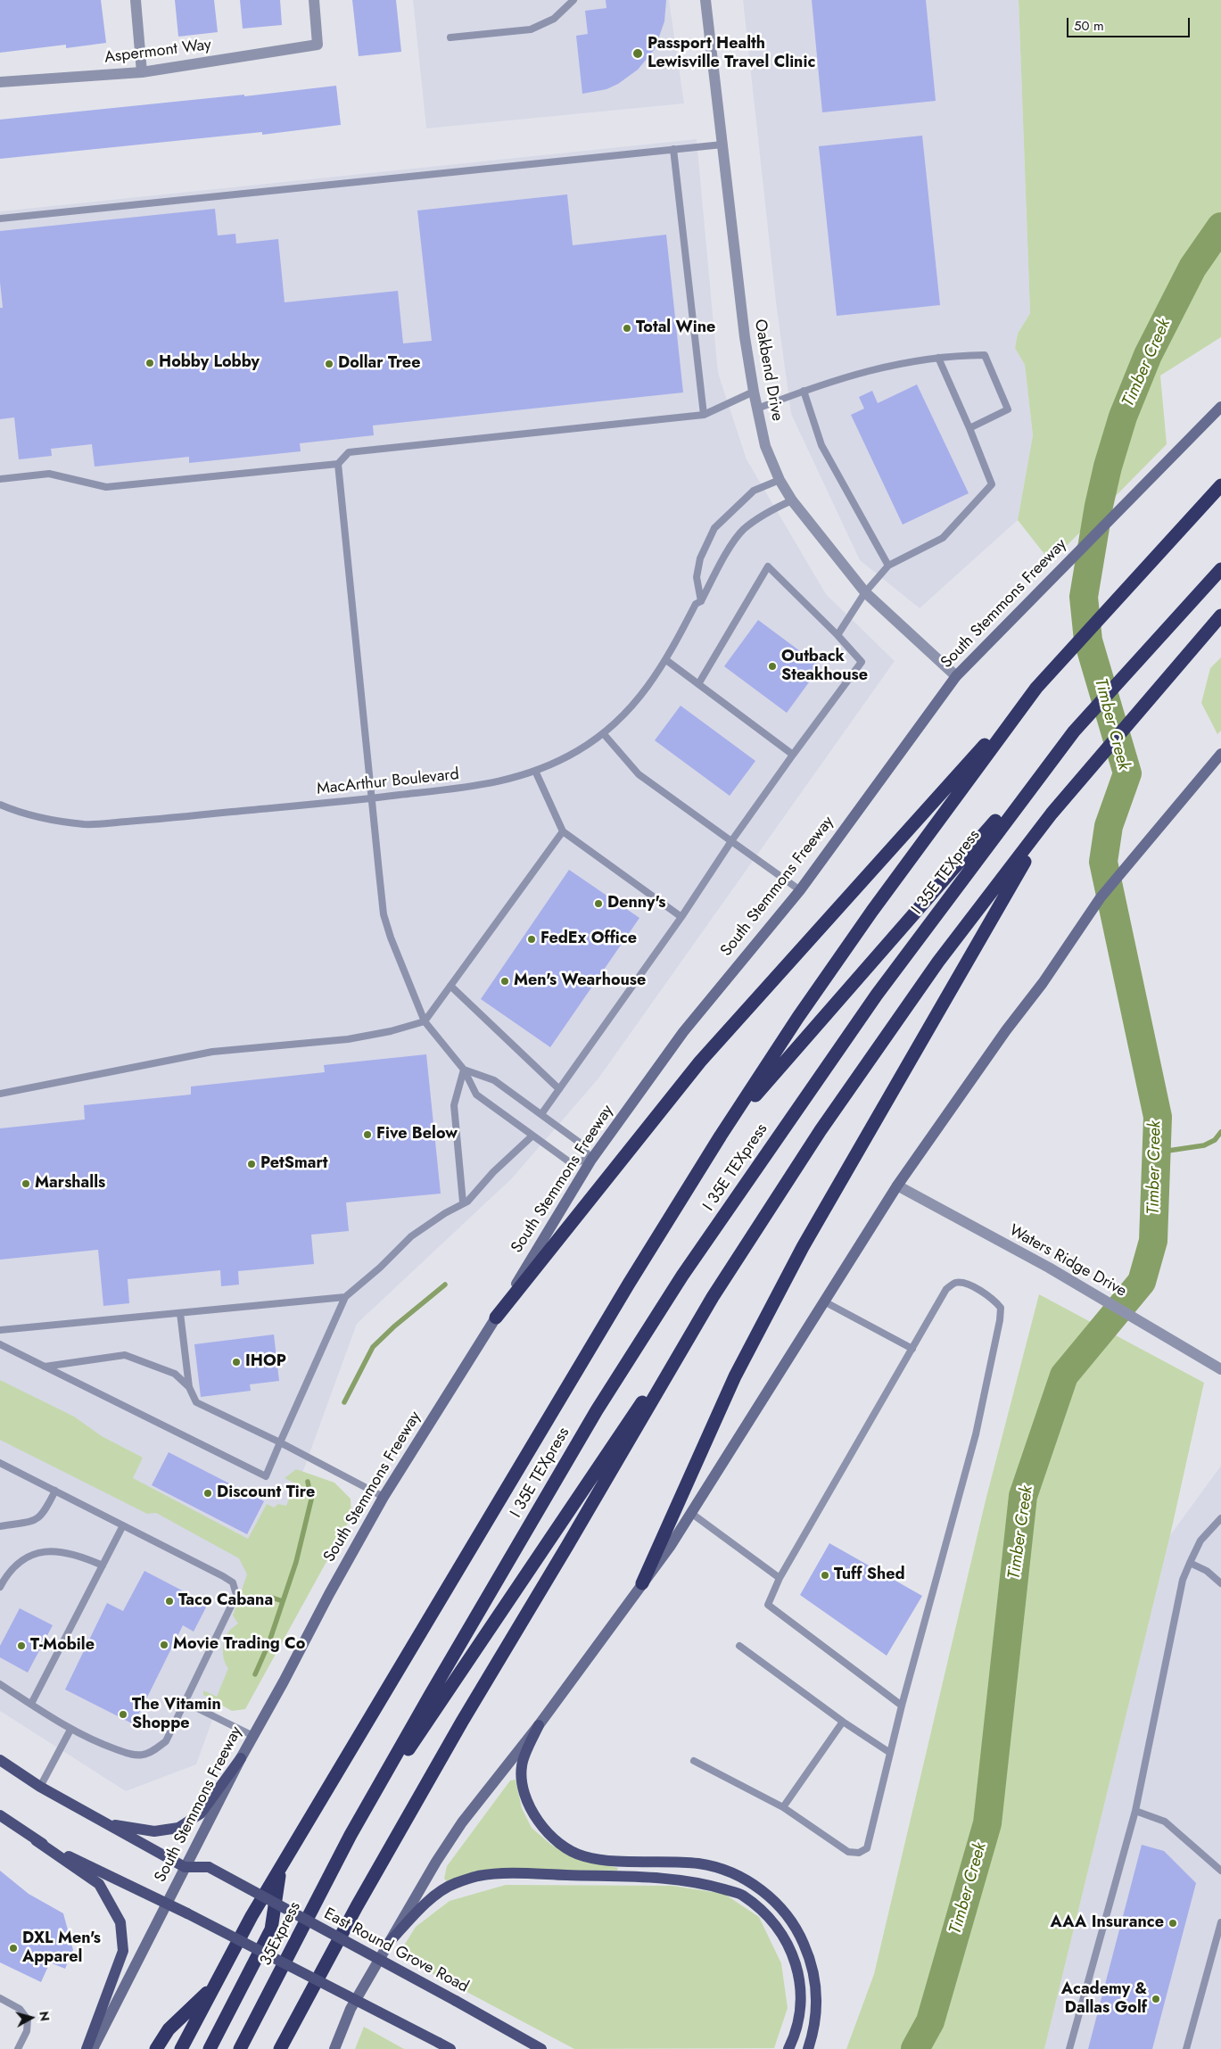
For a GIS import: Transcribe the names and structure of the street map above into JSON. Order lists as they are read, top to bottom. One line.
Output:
{"streets":{"highway":["I 35E TEXpress","35Express"],"main road":["South Stemmons Freeway","East Round Grove Road"],"street":["Aspermont Way","Oakbend Drive","Waters Ridge Drive"],"lane":["MacArthur Boulevard"]},"crossings":[["Oakbend Drive","South Stemmons Freeway"],["Oakbend Drive","MacArthur Boulevard"],["South Stemmons Freeway","East Round Grove Road"],["I 35E TEXpress","35Express"]],"water":["Timber Creek"],"places":["Passport Health Lewisville Travel Clinic","Total Wine","Hobby Lobby","Dollar Tree","Outback Steakhouse","Denny's","FedEx Office","Men's Wearhouse","Five Below","PetSmart","Marshalls","IHOP","Discount Tire","Tuff Shed","Taco Cabana","Movie Trading Co","T-Mobile","The Vitamin Shoppe","AAA Insurance","DXL Men's Apparel","Academy & Dallas Golf"],"scale_bar":"50 m","north":"right"}
